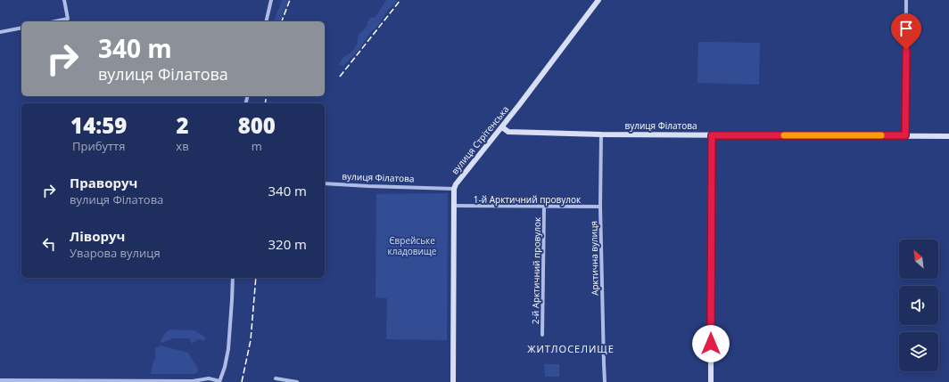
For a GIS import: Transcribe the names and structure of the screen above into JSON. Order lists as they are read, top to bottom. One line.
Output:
{"streets":{"street":["вулиця Філатова","вулиця Стрітенська","1-й Арктичний провулок","Арктична вулиця","2-й Арктичний провулок"]},"crossings":[["вулиця Філатова","вулиця Стрітенська"],["вулиця Філатова","Арктична вулиця"],["вулиця Стрітенська","1-й Арктичний провулок"],["1-й Арктичний провулок","Арктична вулиця"],["1-й Арктичний провулок","2-й Арктичний провулок"]],"districts":["ЖИТЛОСЕЛИЩЕ"],"parks":["Єврейське кладовище"],"north":"top left","page":{"turn":["340 m","вулиця Філатова"],"eta":["14:59","Прибуття","2","хв","800","m"],"list":[{"name":"Праворуч","note":"вулиця Філатова","value":"340 m"},{"name":"Ліворуч","note":"Уварова вулиця","value":"320 m"}]}}
